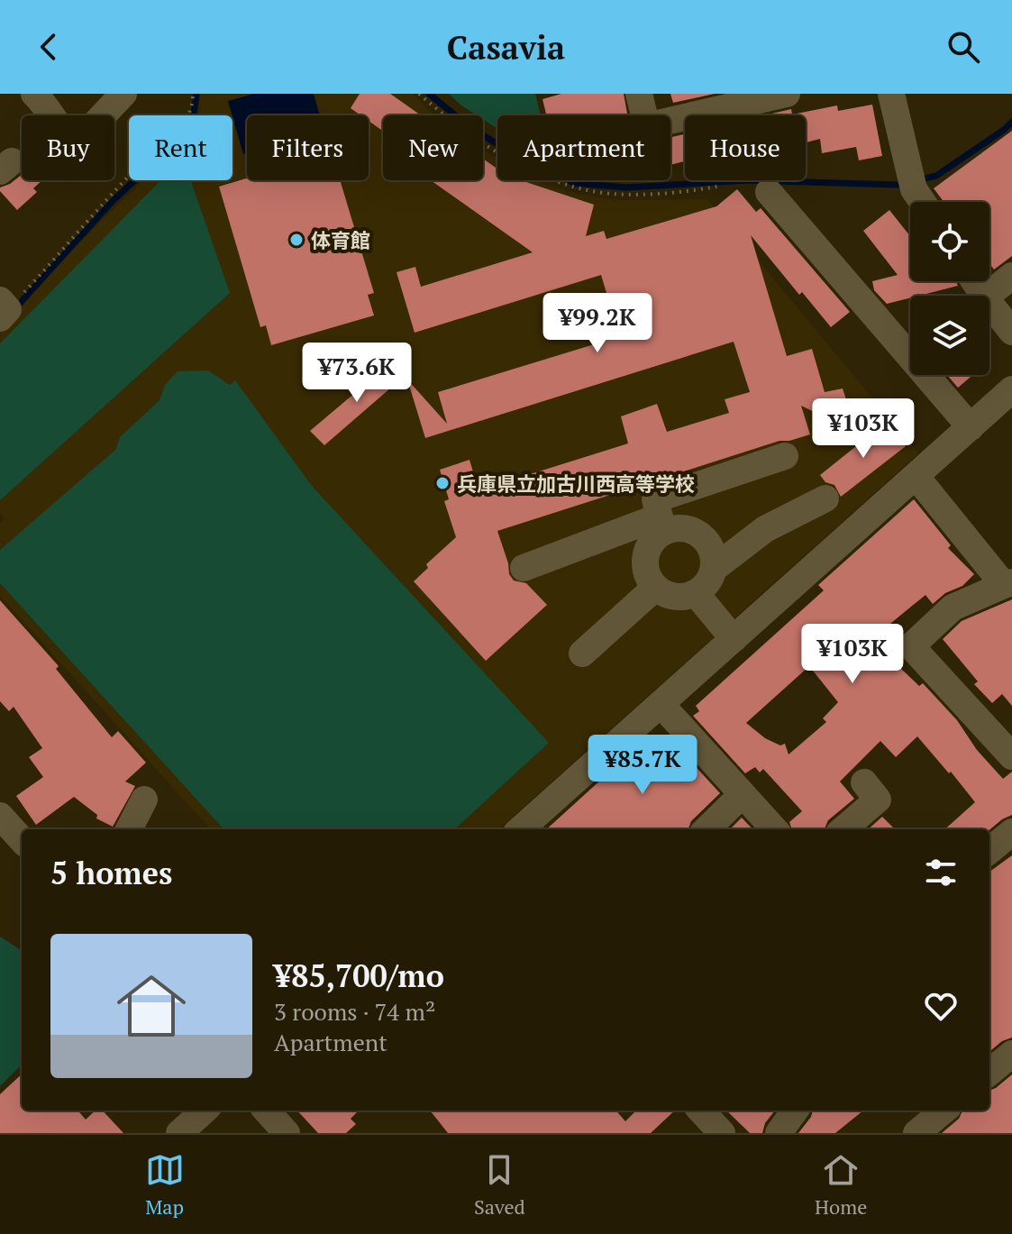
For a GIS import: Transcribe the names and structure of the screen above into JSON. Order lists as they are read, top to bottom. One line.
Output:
{"places":["体育館","兵庫県立加古川西高等学校"],"page":{"header":"Casavia","chip":["Buy","Rent","Filters","New","Apartment","House"],"price":["¥99.2K","¥73.6K","¥103K","¥103K","¥85.7K"],"heading":"5 homes","list":[{"name":"¥85,700/mo","note":"3 rooms · 74 m² · Apartment"}],"tabs":["Map","Saved","Home"]}}
